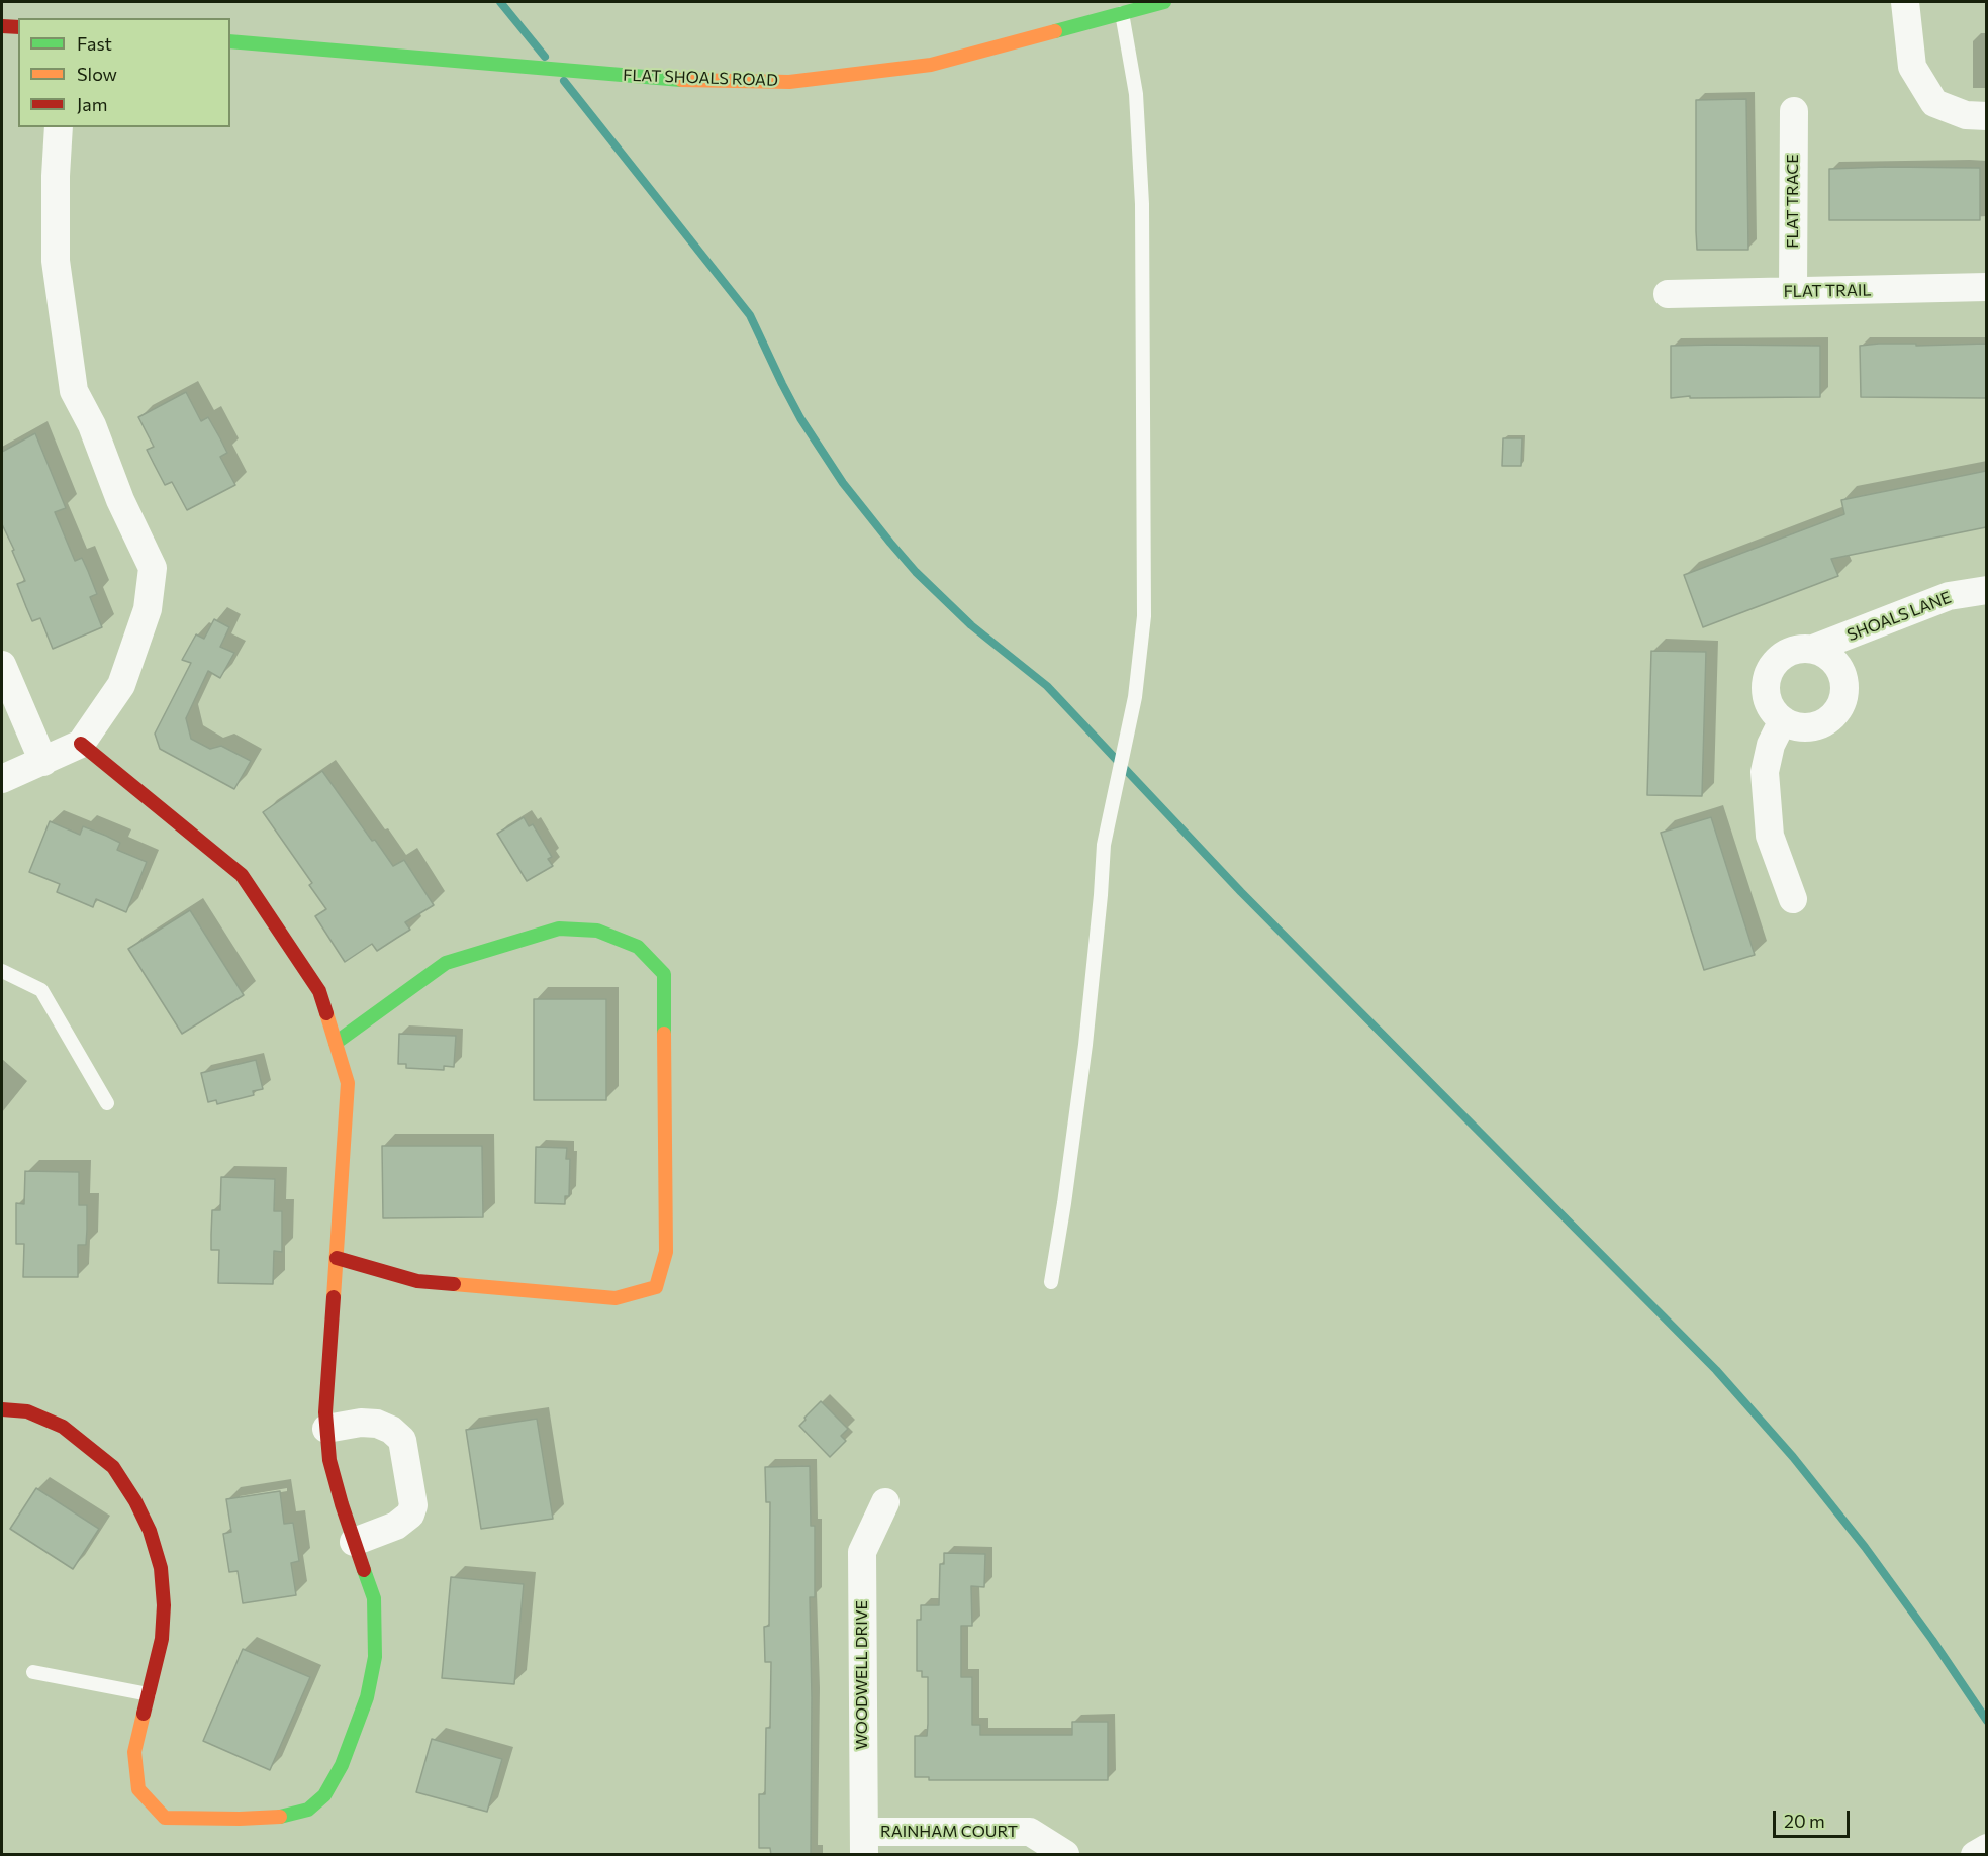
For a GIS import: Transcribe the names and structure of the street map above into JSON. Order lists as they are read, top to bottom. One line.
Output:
{"streets":{"street":["FLAT SHOALS ROAD","FLAT TRACE","FLAT TRAIL","SHOALS LANE","WOODWELL DRIVE","RAINHAM COURT"]},"crossings":[["FLAT TRACE","FLAT TRAIL"],["WOODWELL DRIVE","RAINHAM COURT"]],"legend":["Fast","Slow","Jam"],"scale_bar":"20 m"}
